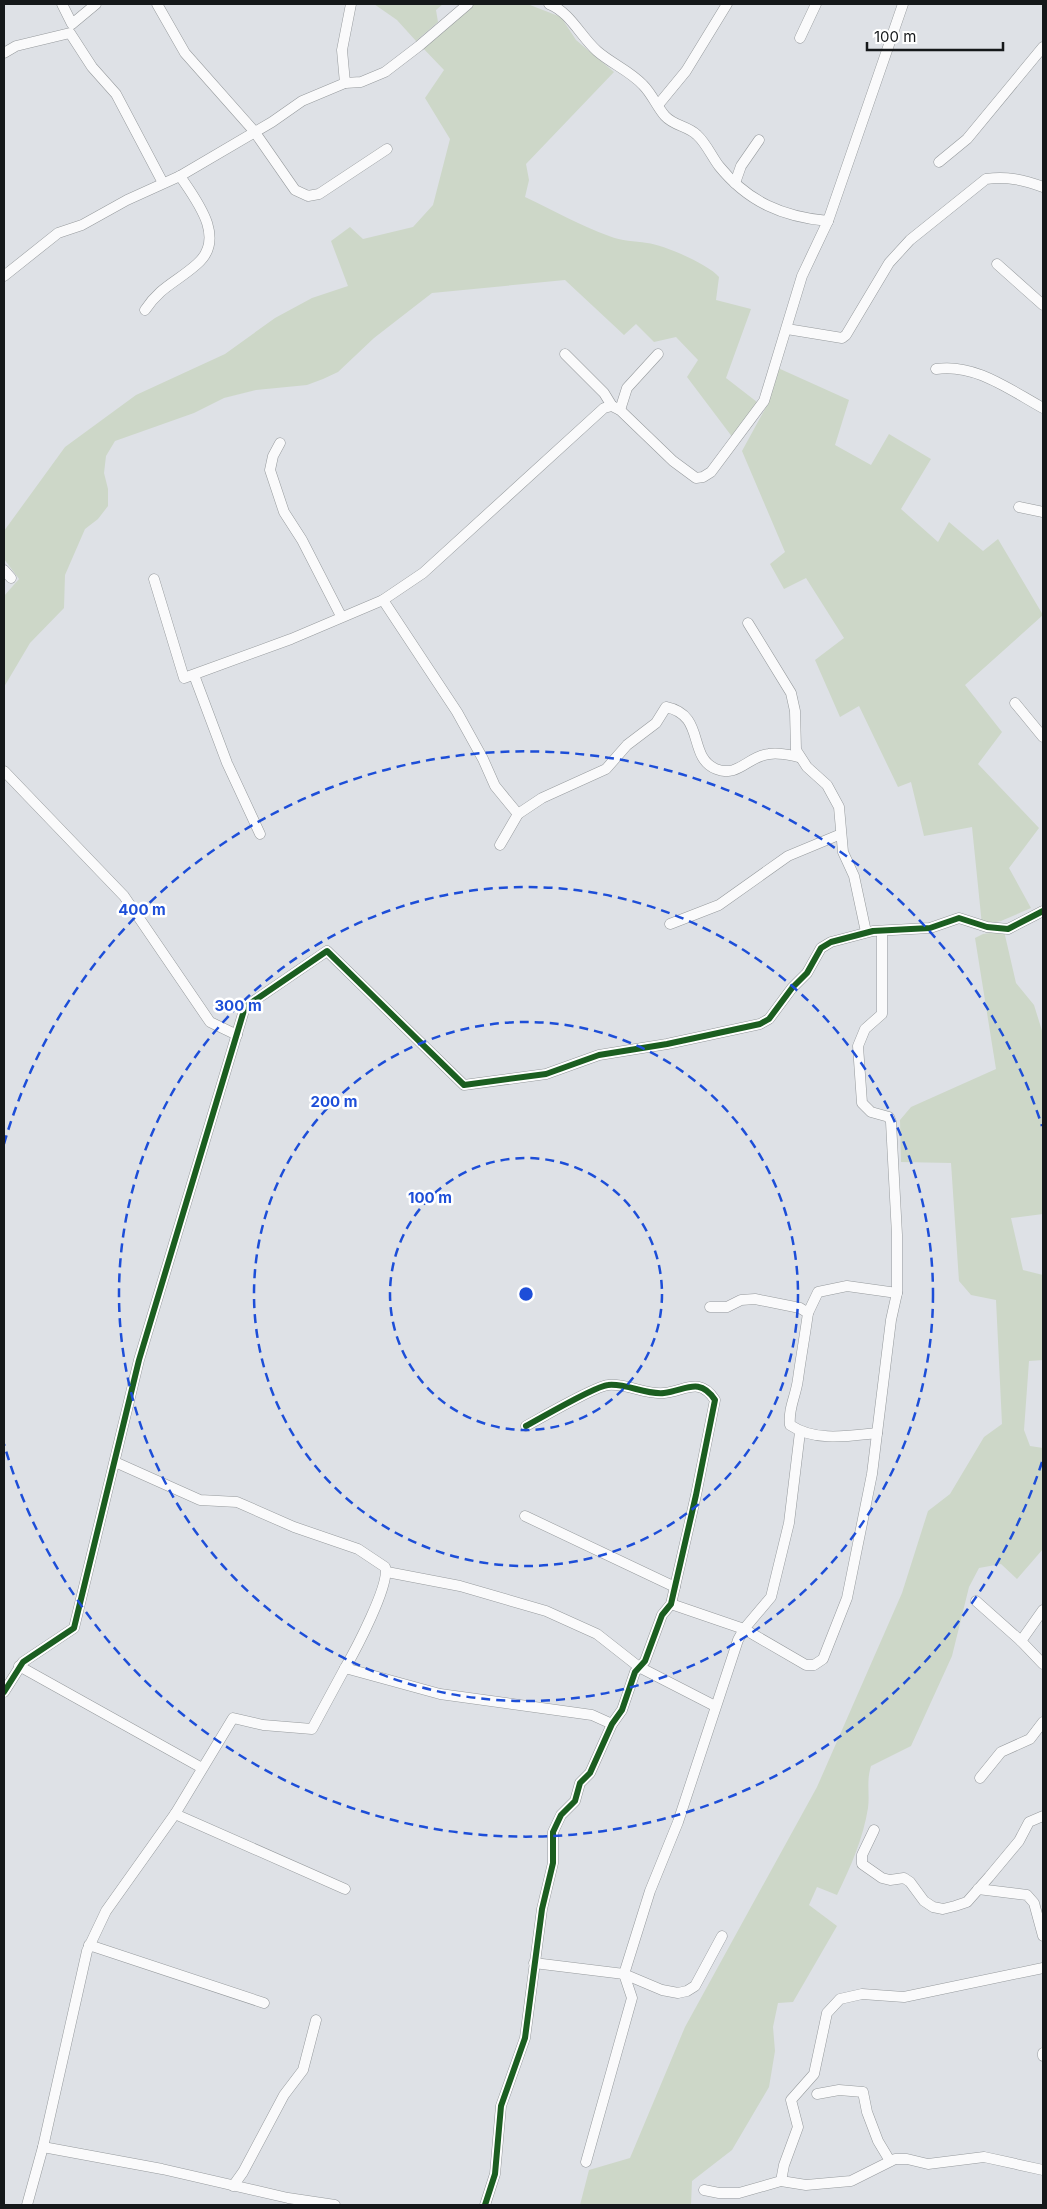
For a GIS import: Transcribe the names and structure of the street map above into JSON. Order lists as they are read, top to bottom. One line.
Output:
{"scale_bar":"100 m","rings":["400 m","300 m","200 m","100 m"]}
